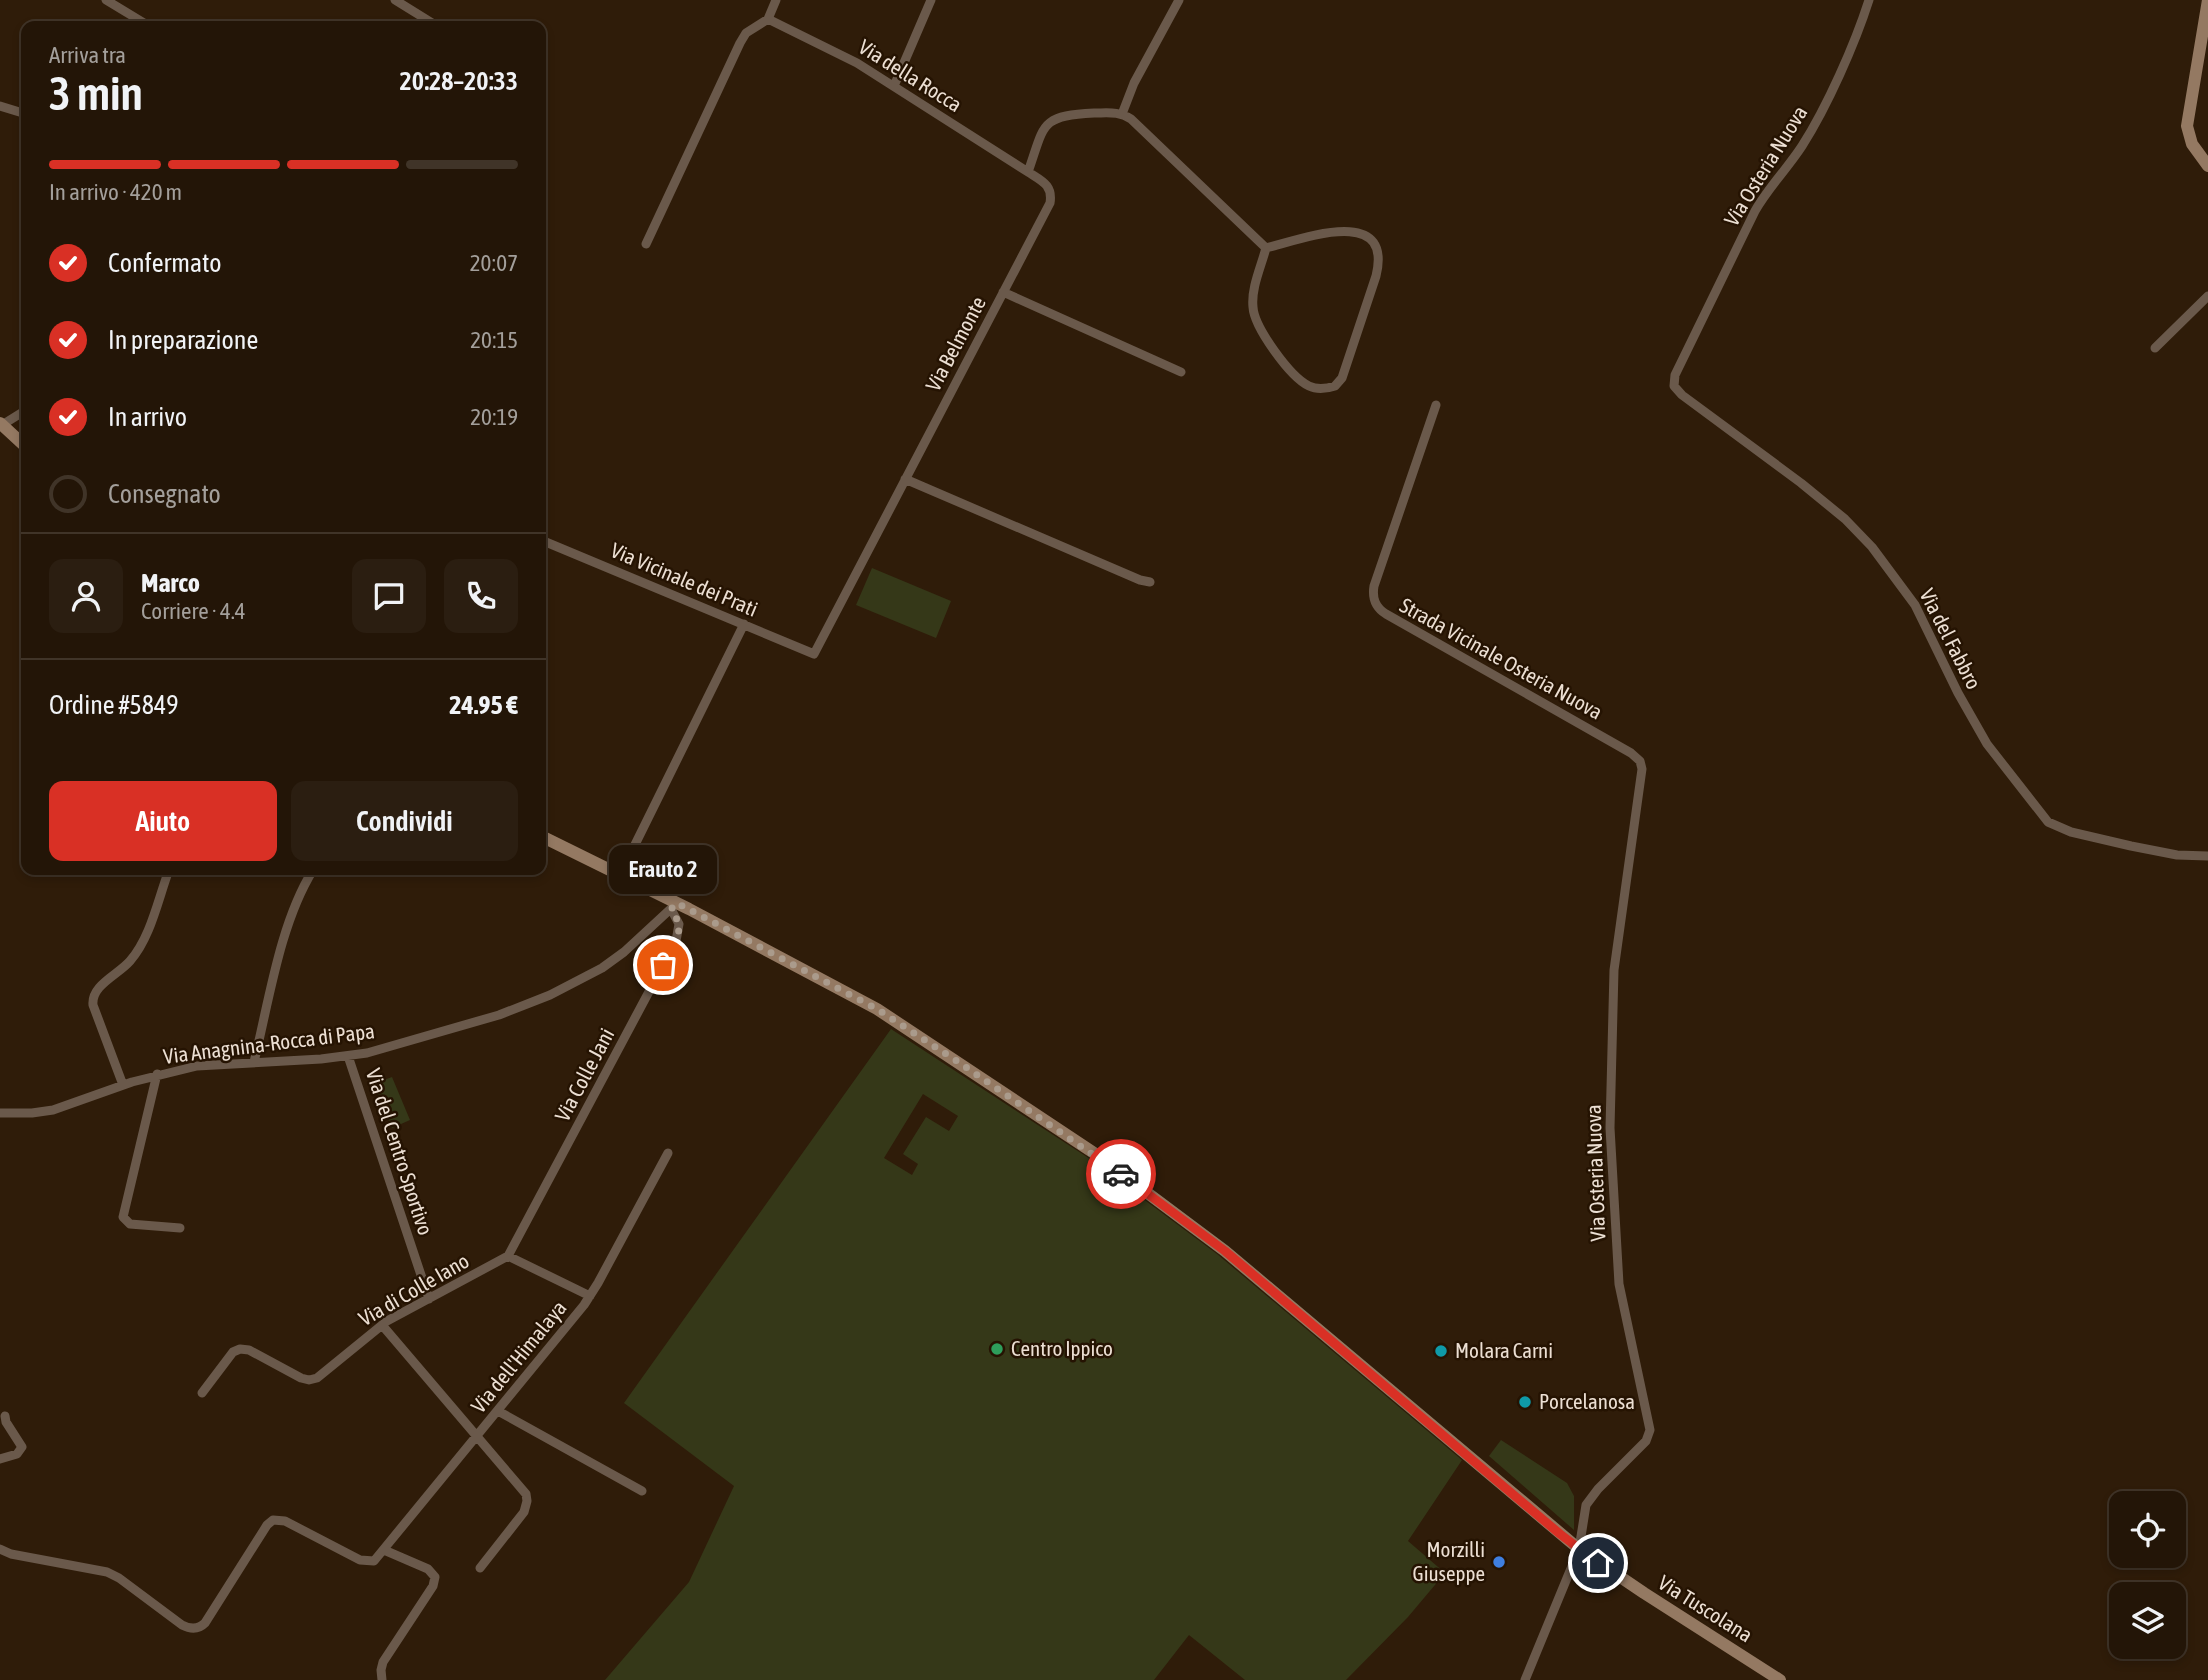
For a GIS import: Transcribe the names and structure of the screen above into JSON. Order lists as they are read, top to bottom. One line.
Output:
{"streets":{"main road":["Via Tuscolana"],"street":["Via della Rocca","Via Osteria Nuova","Via Belmonte","Via Vicinale dei Prati","Via del Fabbro","Strada Vicinale Osteria Nuova","Via Anagnina-Rocca di Papa","Via Colle Jani","Via del Centro Sportivo","Via di Colle Iano","Via dell'Himalaya"]},"crossings":[["Via della Rocca","Via Belmonte"],["Via Osteria Nuova","Via del Fabbro"],["Via Osteria Nuova","Strada Vicinale Osteria Nuova"],["Via Osteria Nuova","Via Tuscolana"],["Via Belmonte","Via Vicinale dei Prati"],["Via Anagnina-Rocca di Papa","Via Colle Jani"],["Via Anagnina-Rocca di Papa","Via del Centro Sportivo"],["Via Anagnina-Rocca di Papa","Via Tuscolana"],["Via Colle Jani","Via di Colle Iano"],["Via Colle Jani","Via Tuscolana"],["Via del Centro Sportivo","Via di Colle Iano"]],"places":["Erauto 2","Centro Ippico","Molara Carni","Porcelanosa","Morzilli Giuseppe"],"page":{"heading":["3 min","Arriva tra","20:28–20:33"],"panel":["Marco","Corriere · 4.4","Ordine #5849","24.95 €"],"bar":"In arrivo · 420 m","list":[["Confermato","20:07"],["In preparazione","20:15"],["In arrivo","20:19"],"Consegnato"],"buttons":["Aiuto","Condividi"],"bubble":"Erauto 2"}}
